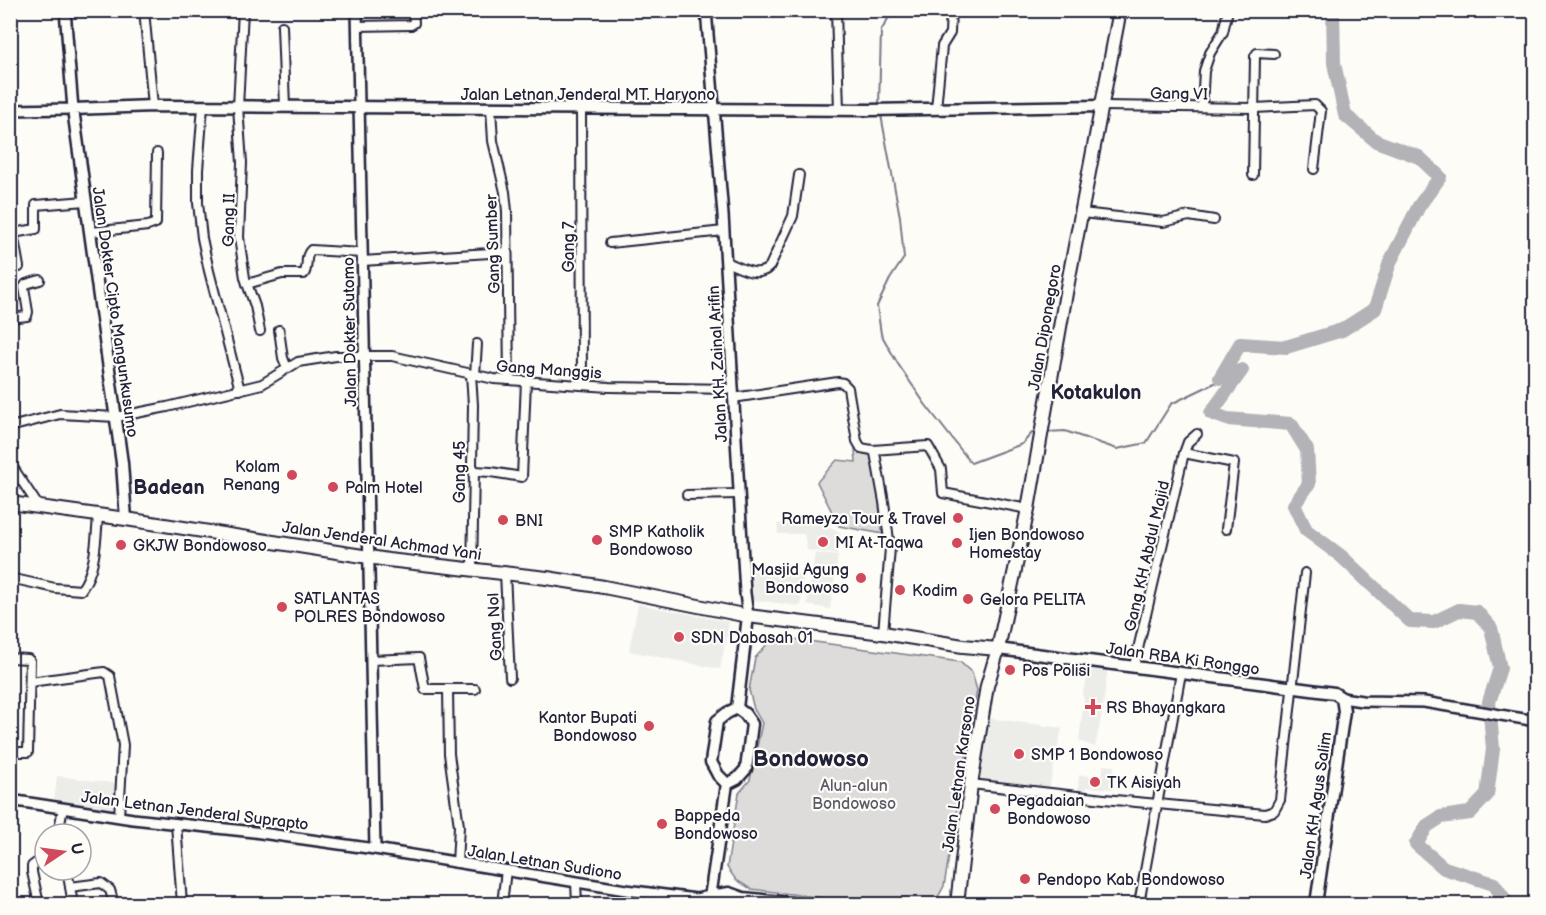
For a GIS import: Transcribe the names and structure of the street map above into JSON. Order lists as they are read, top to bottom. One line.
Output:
{"streets":{"main road":["Jalan Letnan Jenderal MT. Haryono","Jalan Dokter Cipto Mangunkusumo","Jalan Diponegoro","Jalan Jenderal Achmad Yani","Jalan RBA Ki Ronggo","Jalan Letnan Karsono","Jalan KH Agus Salim"],"street":["Gang VI","Gang II","Gang Sumber","Gang 7","Jalan Dokter Sutomo","Jalan KH. Zainal Arifin","Gang Manggis","Gang 45","Gang KH Abdul Majid","Gang Nol","Jalan Letnan Jenderal Suprapto","Jalan Letnan Sudiono"]},"crossings":[["Gang VI","Jalan Letnan Jenderal MT. Haryono"],["Gang VI","Jalan Diponegoro"],["Jalan Letnan Jenderal MT. Haryono","Gang II"],["Jalan Letnan Jenderal MT. Haryono","Gang Sumber"],["Jalan Letnan Jenderal MT. Haryono","Gang 7"],["Jalan Letnan Jenderal MT. Haryono","Jalan Dokter Cipto Mangunkusumo"],["Jalan Letnan Jenderal MT. Haryono","Jalan Diponegoro"],["Jalan Letnan Jenderal MT. Haryono","Jalan Dokter Sutomo"],["Jalan Letnan Jenderal MT. Haryono","Jalan KH. Zainal Arifin"],["Gang Sumber","Gang Manggis"],["Gang 7","Gang Manggis"],["Jalan Dokter Cipto Mangunkusumo","Gang Manggis"],["Jalan Dokter Cipto Mangunkusumo","Jalan Jenderal Achmad Yani"],["Jalan Diponegoro","Jalan Jenderal Achmad Yani"],["Jalan Diponegoro","Jalan RBA Ki Ronggo"],["Jalan Diponegoro","Jalan Letnan Karsono"],["Jalan Dokter Sutomo","Gang Manggis"],["Jalan Dokter Sutomo","Jalan Jenderal Achmad Yani"],["Jalan Dokter Sutomo","Jalan Letnan Jenderal Suprapto"],["Jalan Dokter Sutomo","Jalan Letnan Sudiono"],["Jalan KH. Zainal Arifin","Gang Manggis"],["Jalan KH. Zainal Arifin","Jalan Jenderal Achmad Yani"],["Gang Manggis","Gang 45"],["Gang 45","Jalan Jenderal Achmad Yani"],["Jalan Jenderal Achmad Yani","Gang Nol"],["Jalan Jenderal Achmad Yani","Jalan RBA Ki Ronggo"],["Jalan Jenderal Achmad Yani","Jalan Letnan Karsono"],["Gang KH Abdul Majid","Jalan RBA Ki Ronggo"],["Jalan RBA Ki Ronggo","Jalan Letnan Karsono"],["Jalan RBA Ki Ronggo","Jalan KH Agus Salim"],["Jalan Letnan Jenderal Suprapto","Jalan Letnan Sudiono"]],"districts":["Kotakulon","Badean","Bondowoso"],"parks":["Alun-alun Bondowoso"],"places":{"other":["Kolam Renang","Palm Hotel","Rameyza Tour & Travel","BNI","SMP Katholik Bondowoso","MI At-Taqwa","Ijen Bondowoso Homestay","GKJW Bondowoso","Masjid Agung Bondowoso","Kodim","Gelora PELITA","SATLANTAS POLRES Bondowoso","SDN Dabasah 01","Pos Polisi","Kantor Bupati Bondowoso","SMP 1 Bondowoso","TK Aisiyah","Pegadaian Bondowoso","Bappeda Bondowoso","Pendopo Kab. Bondowoso"],"health":["RS Bhayangkara"]},"north":"right"}
